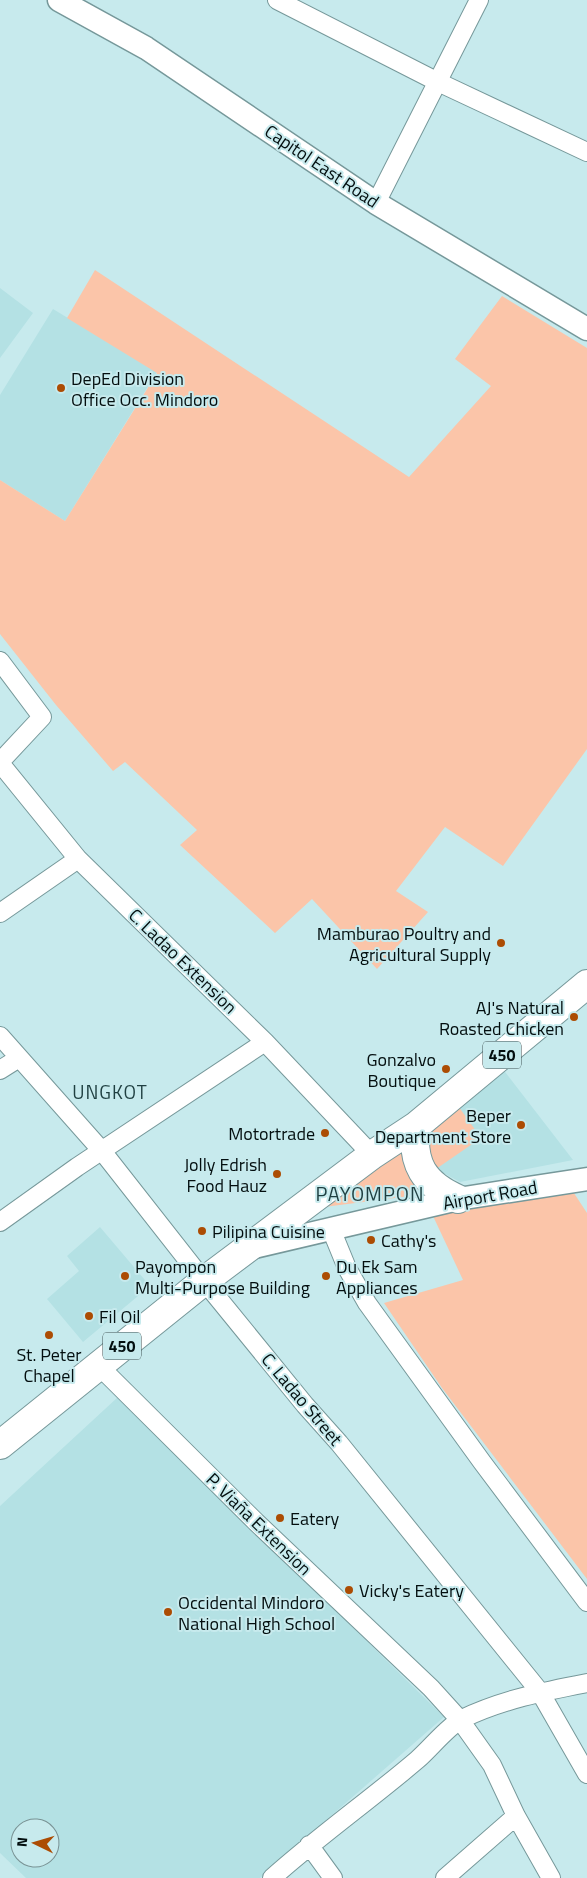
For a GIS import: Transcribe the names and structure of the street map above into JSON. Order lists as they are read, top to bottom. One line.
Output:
{"streets":{"main road":["450"],"street":["Capitol East Road","C. Ladao Extension","Airport Road","C. Ladao Street","P. Viaña Extension"]},"crossings":[["C. Ladao Extension","450"],["450","Airport Road"],["450","C. Ladao Street"],["450","P. Viaña Extension"]],"districts":["UNGKOT","PAYOMPON"],"places":["DepEd Division Office Occ. Mindoro","Mamburao Poultry and Agricultural Supply","AJ's Natural Roasted Chicken","Gonzalvo Boutique","Beper Department Store","Motortrade","Jolly Edrish Food Hauz","Pilipina Cuisine","Cathy's","Payompon Multi-Purpose Building","Du Ek Sam Appliances","Fil Oil","St. Peter Chapel","Eatery","Vicky's Eatery","Occidental Mindoro National High School"],"north":"left"}
